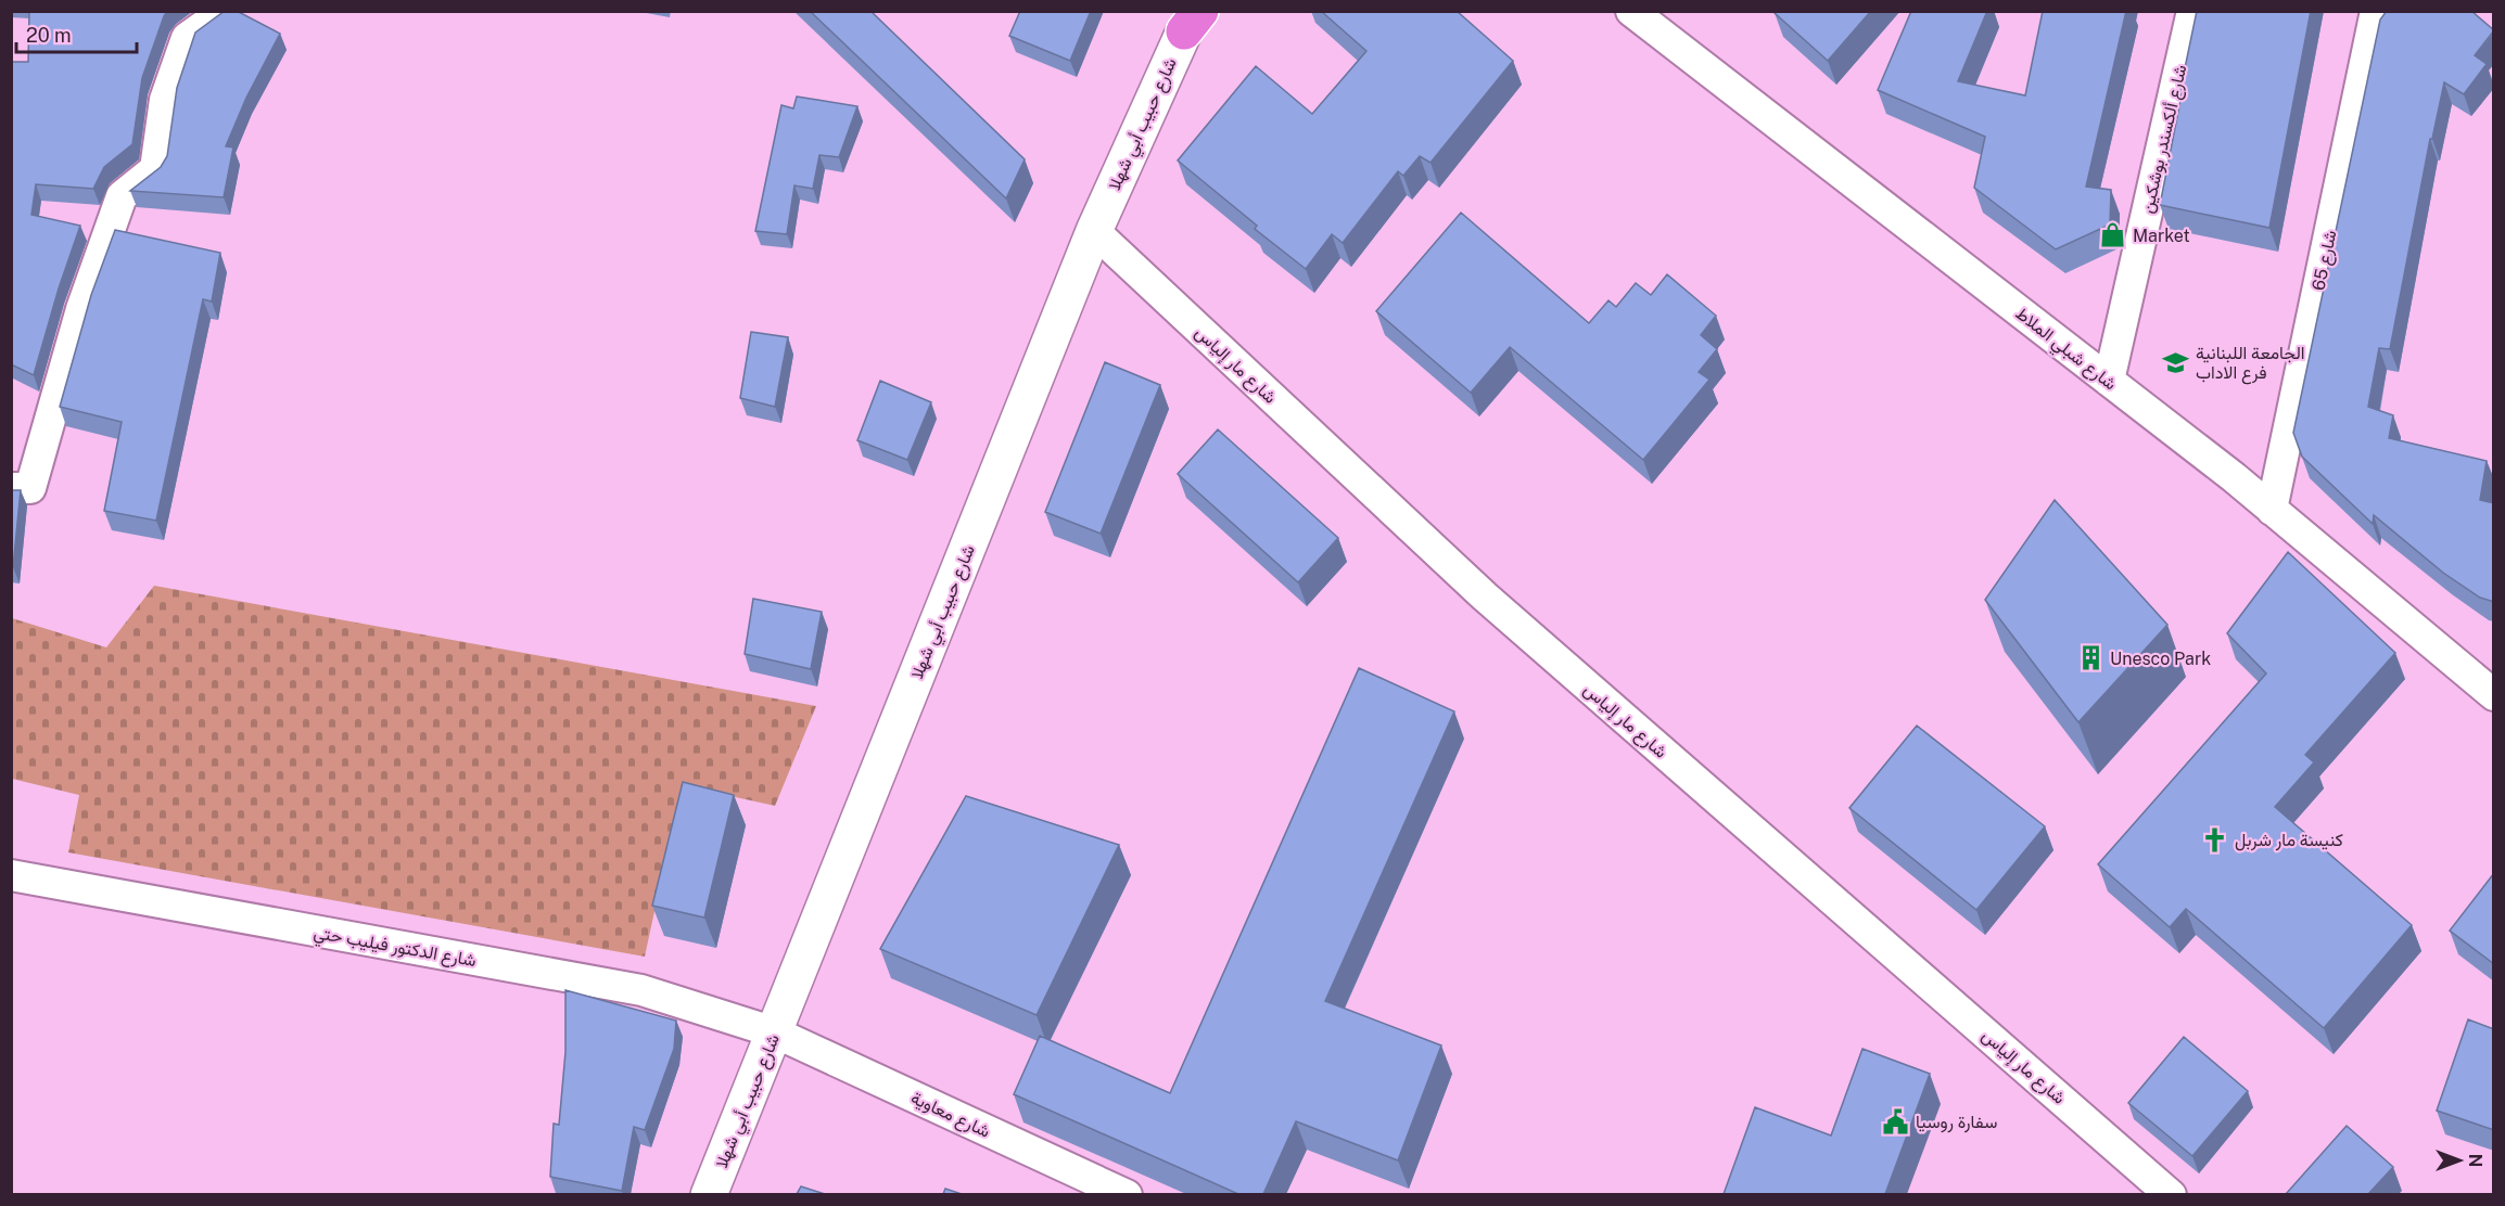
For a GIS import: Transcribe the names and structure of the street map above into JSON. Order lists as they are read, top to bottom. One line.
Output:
{"streets":{"main road":["شارع حبيب أبي شهلا"],"street":["شارع ألكسندر بوشكين","شارع 65","شارع شبلي الملاط","شارع مار إلياس","شارع الدكتور فيليب حتي","شارع معاوية"]},"crossings":[["شارع حبيب أبي شهلا","شارع مار إلياس"],["شارع حبيب أبي شهلا","شارع الدكتور فيليب حتي"],["شارع حبيب أبي شهلا","شارع معاوية"],["شارع ألكسندر بوشكين","شارع شبلي الملاط"],["شارع 65","شارع شبلي الملاط"],["شارع الدكتور فيليب حتي","شارع معاوية"]],"places":{"shop":["Market"],"school or university":["الجامعة اللبنانية فرع الاداب"],"building":["Unesco Park"],"church":["كنيسة مار شربل"],"public building":["سفارة روسيا"]},"scale_bar":"20 m","north":"right"}
